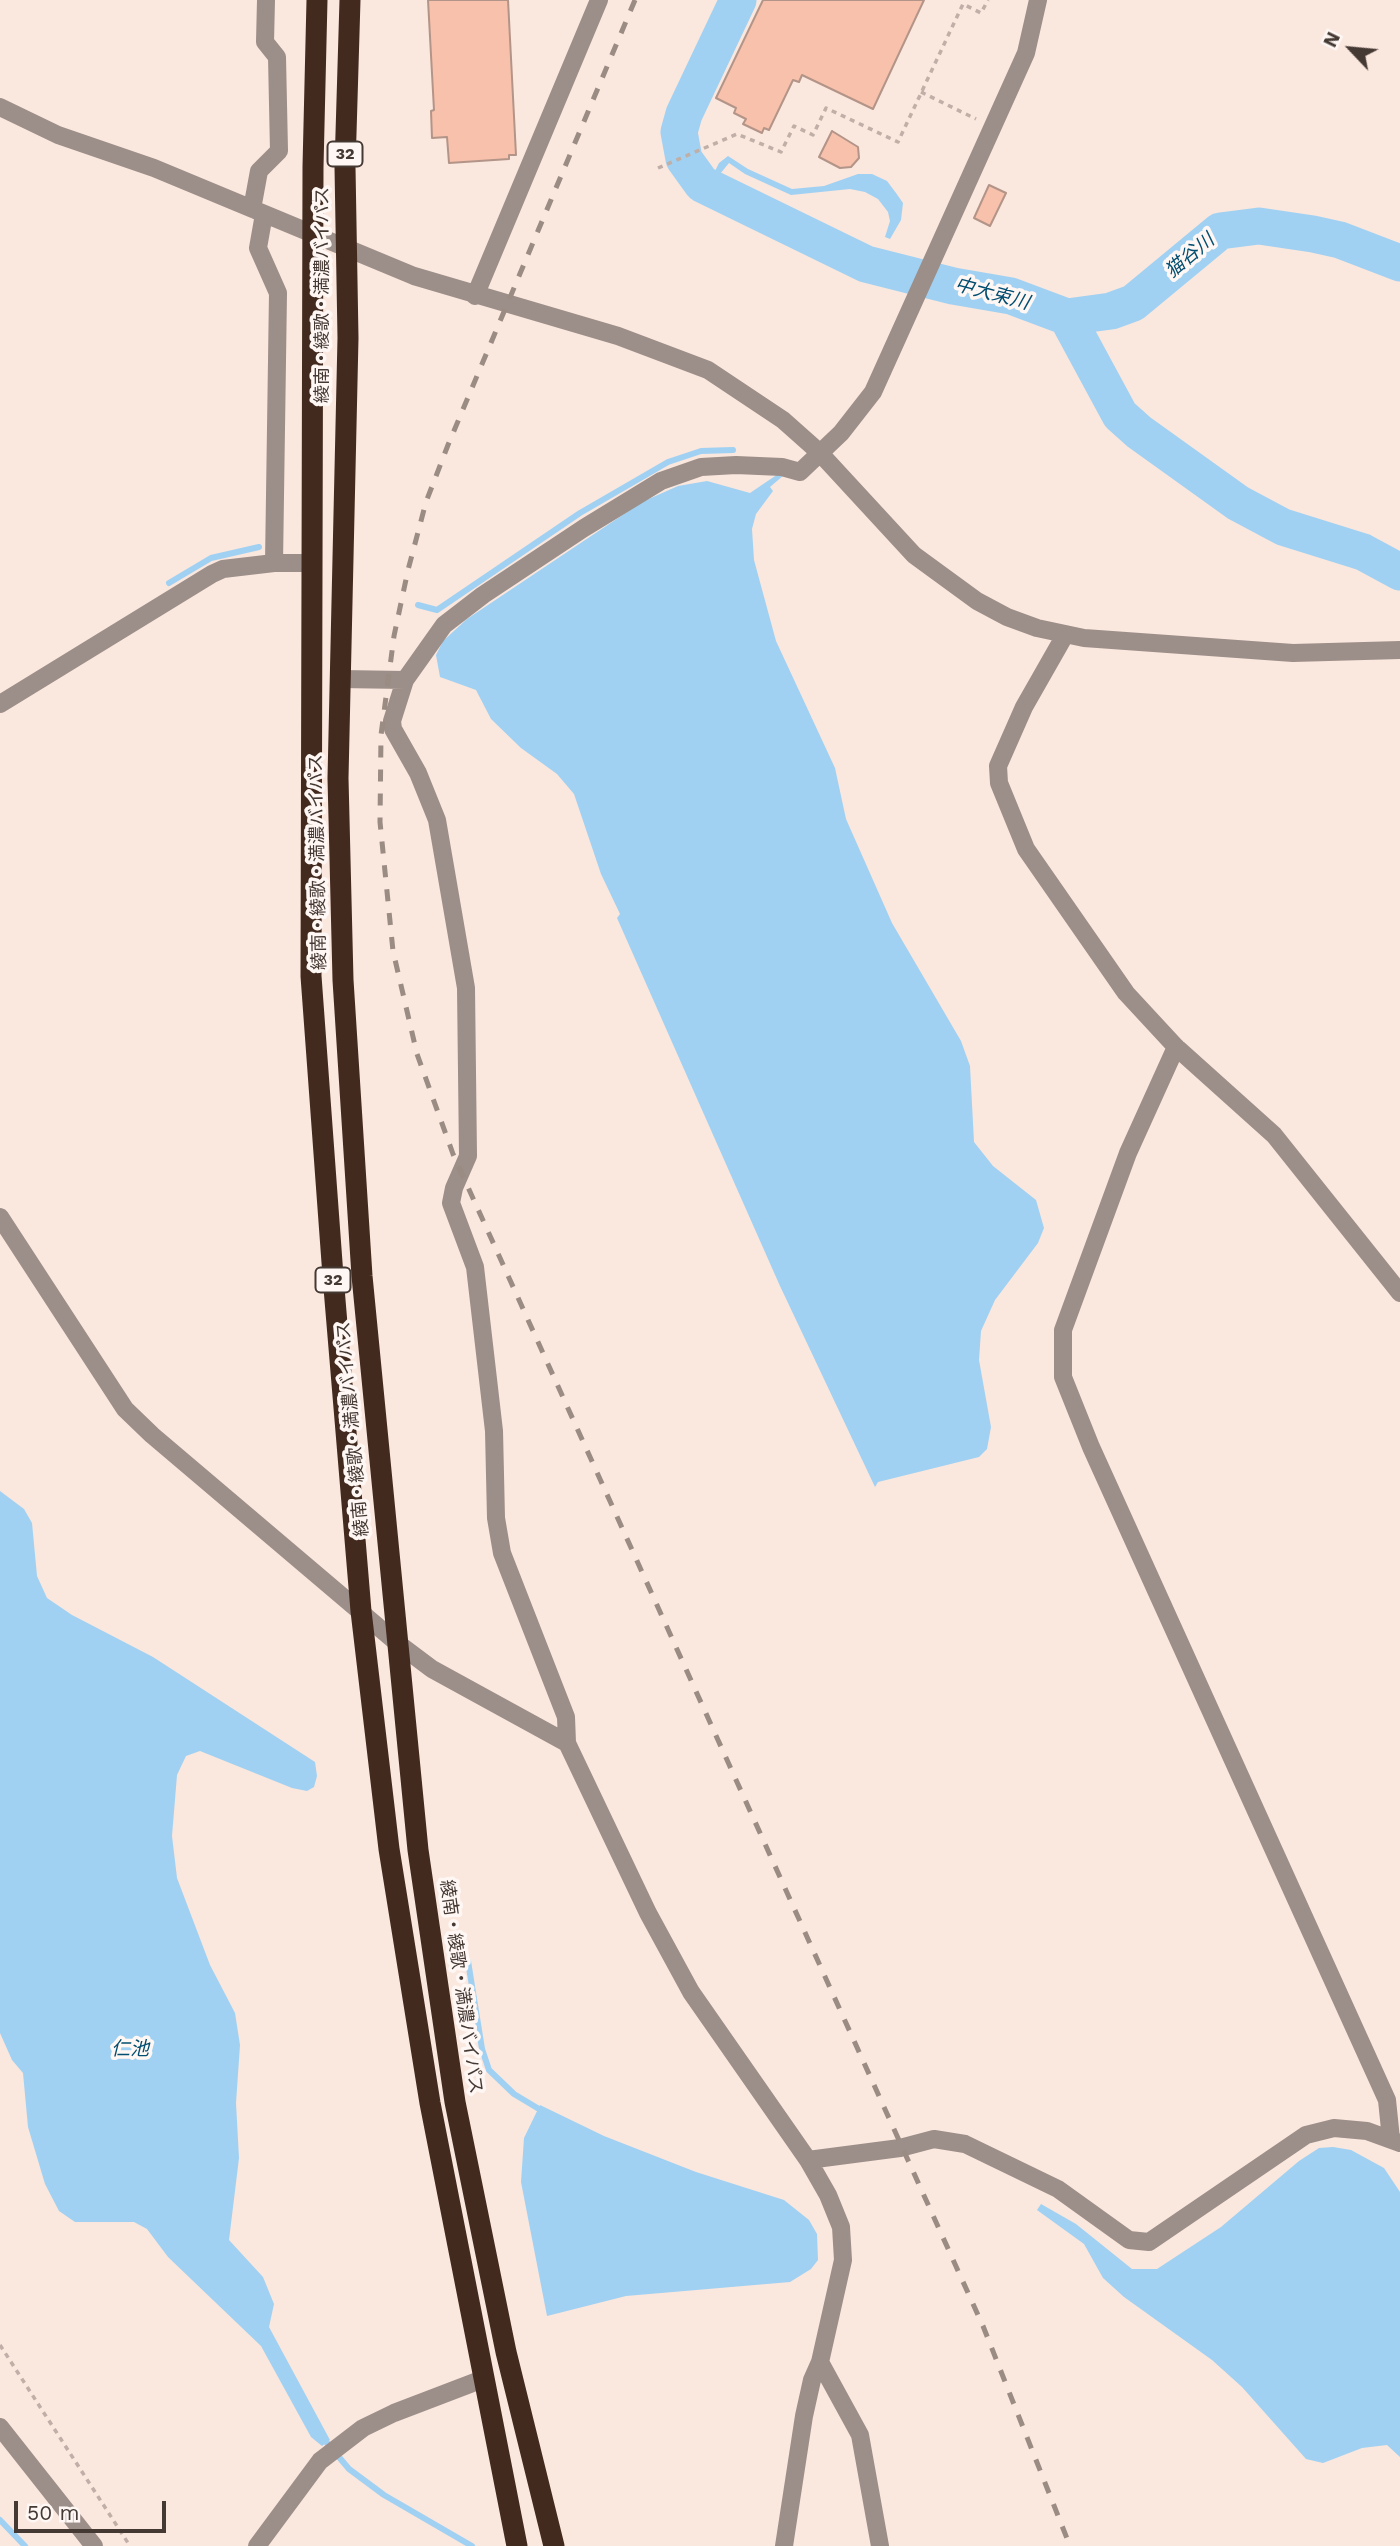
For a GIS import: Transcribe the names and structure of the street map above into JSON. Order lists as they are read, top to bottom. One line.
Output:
{"streets":{"highway":["32","綾南・綾歌・満濃バイパス"]},"water":["猫谷川","中大束川","仁池"],"scale_bar":"50 m","north":"top left"}
